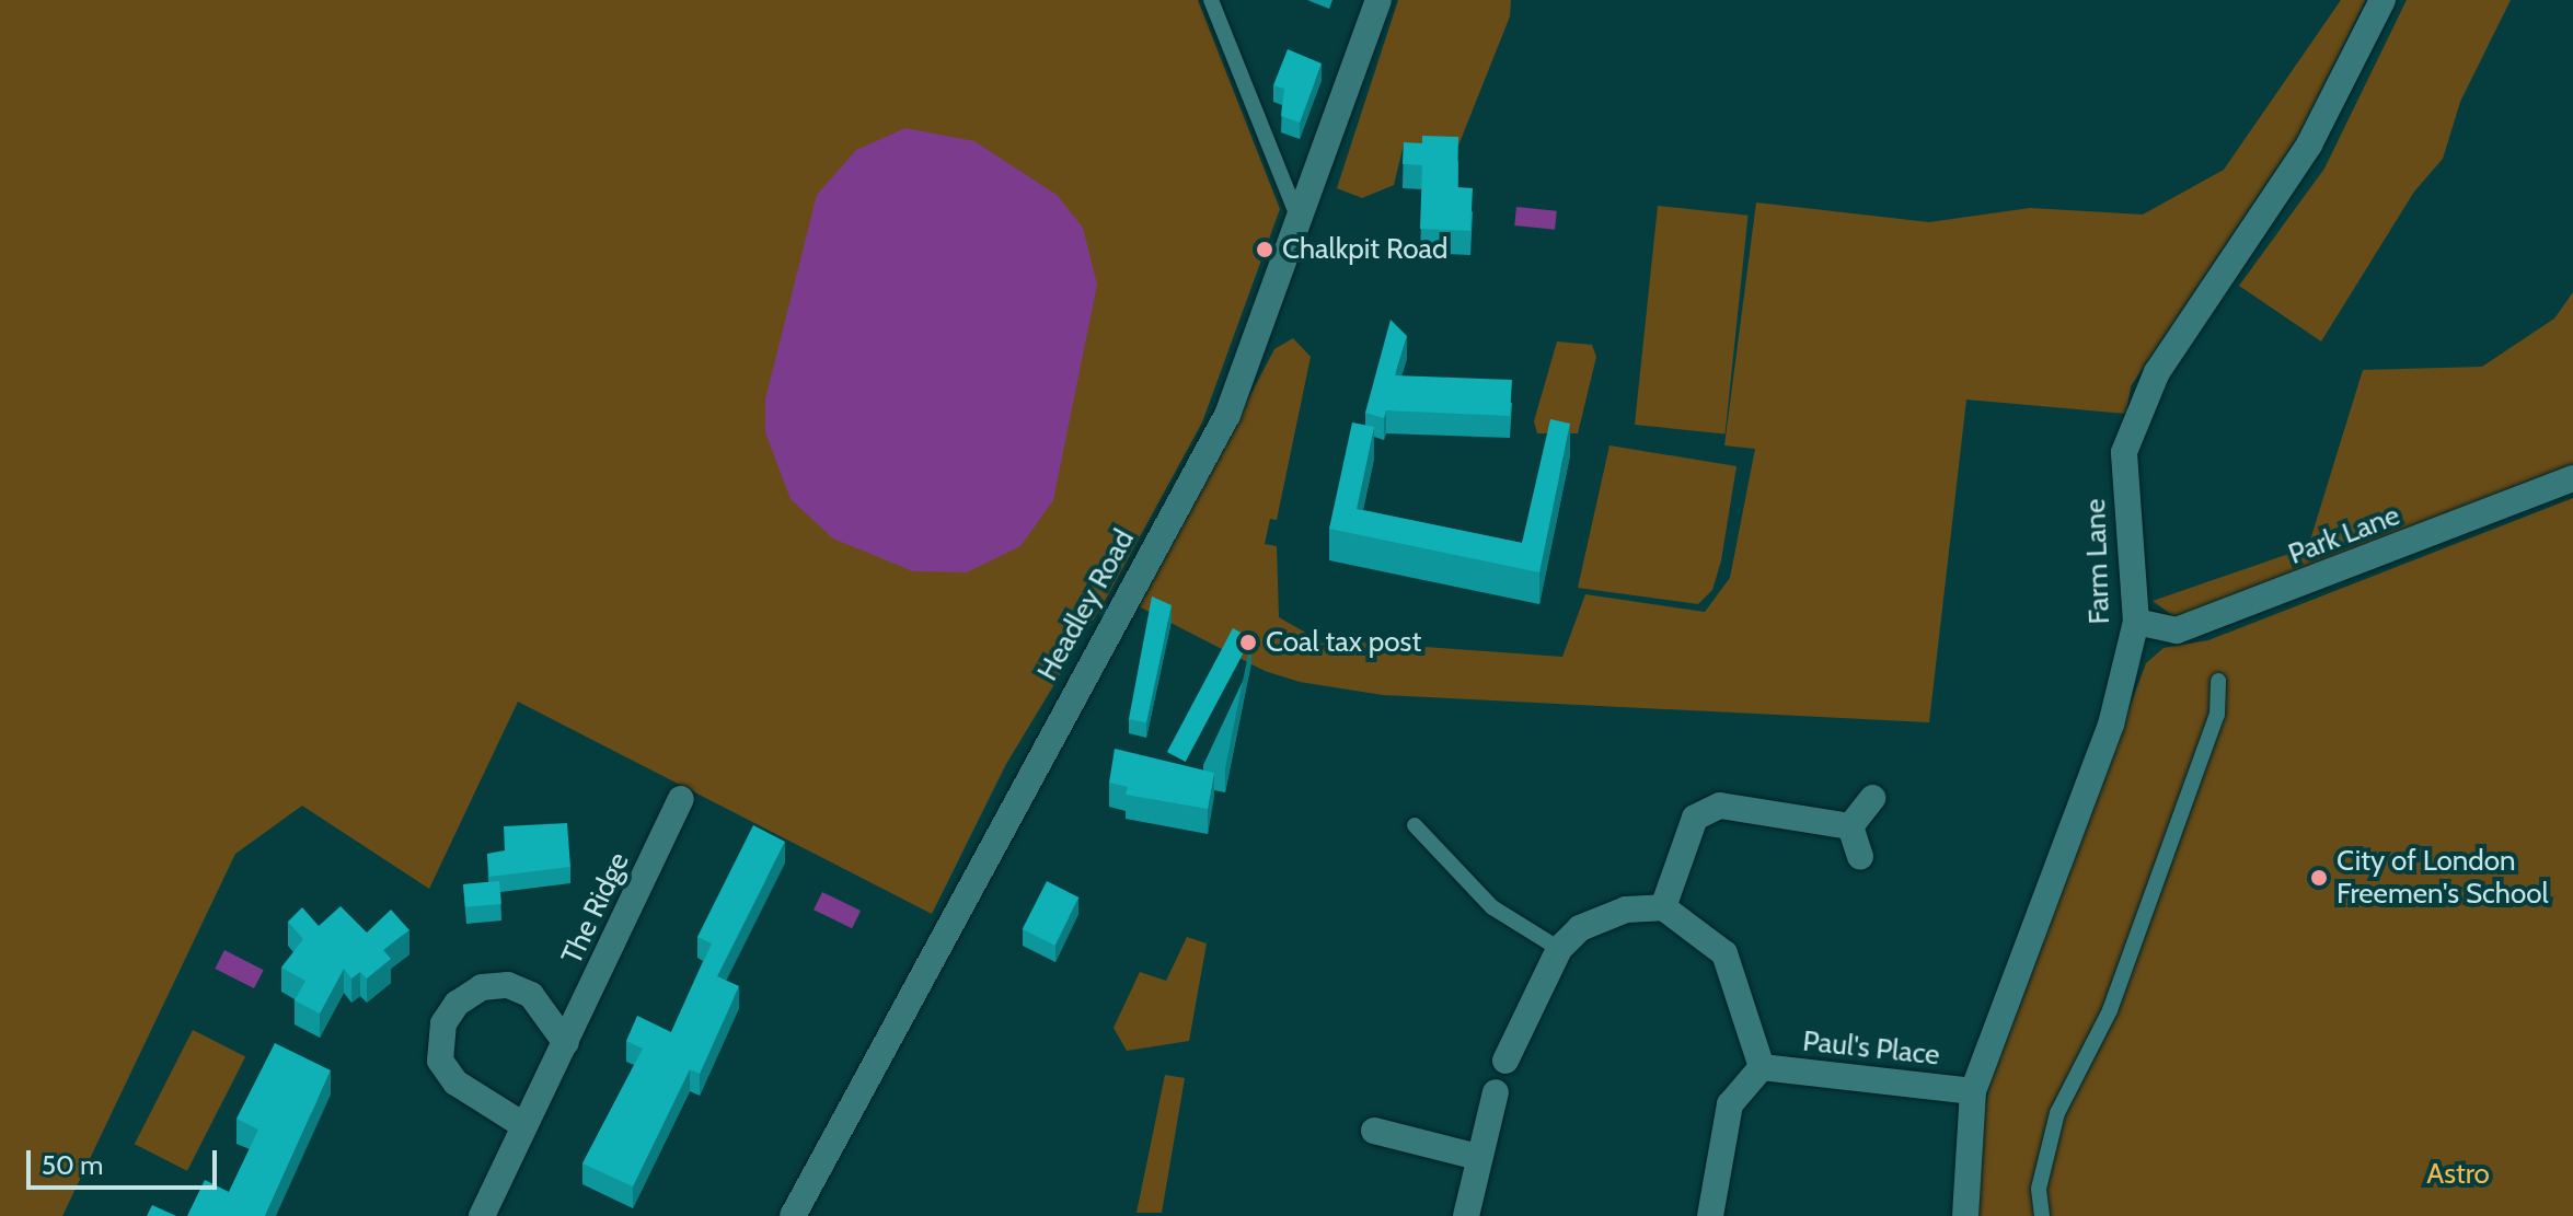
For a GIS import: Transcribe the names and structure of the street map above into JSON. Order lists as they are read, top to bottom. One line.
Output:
{"streets":{"street":["Park Lane","Farm Lane","Headley Road","The Ridge","Paul's Place"]},"crossings":[["Park Lane","Farm Lane"],["Farm Lane","Paul's Place"]],"parks":["Astro"],"places":["Chalkpit Road","Coal tax post","City of London Freemen's School"],"scale_bar":"50 m"}
